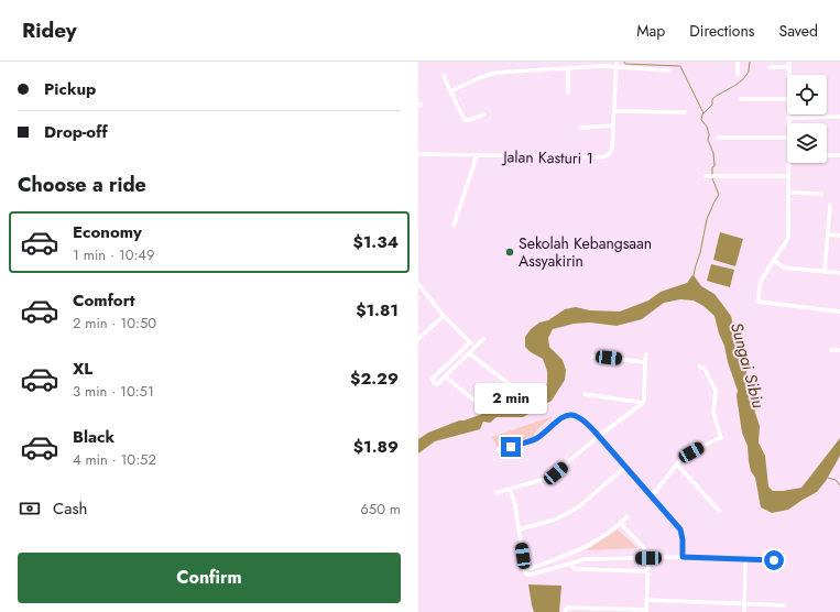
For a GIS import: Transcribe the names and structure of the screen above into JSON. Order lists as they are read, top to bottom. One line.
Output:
{"streets":{"street":["Jalan Kasturi 1"]},"water":["Sungai Sibiu"],"places":["Sekolah Kebangsaan Assyakirin"],"page":{"header":"Ridey","nav":["Map","Directions","Saved"],"banner":["Pickup","Drop-off"],"heading":"Choose a ride","list":[{"name":"Economy","note":"1 min · 10:49","value":"$1.34"},{"name":"Comfort","note":"2 min · 10:50","value":"$1.81"},{"name":"XL","note":"3 min · 10:51","value":"$2.29"},{"name":"Black","note":"4 min · 10:52","value":"$1.89"}],"bubble":"2 min","pay":["Cash","650 m"],"buttons":"Confirm"}}
